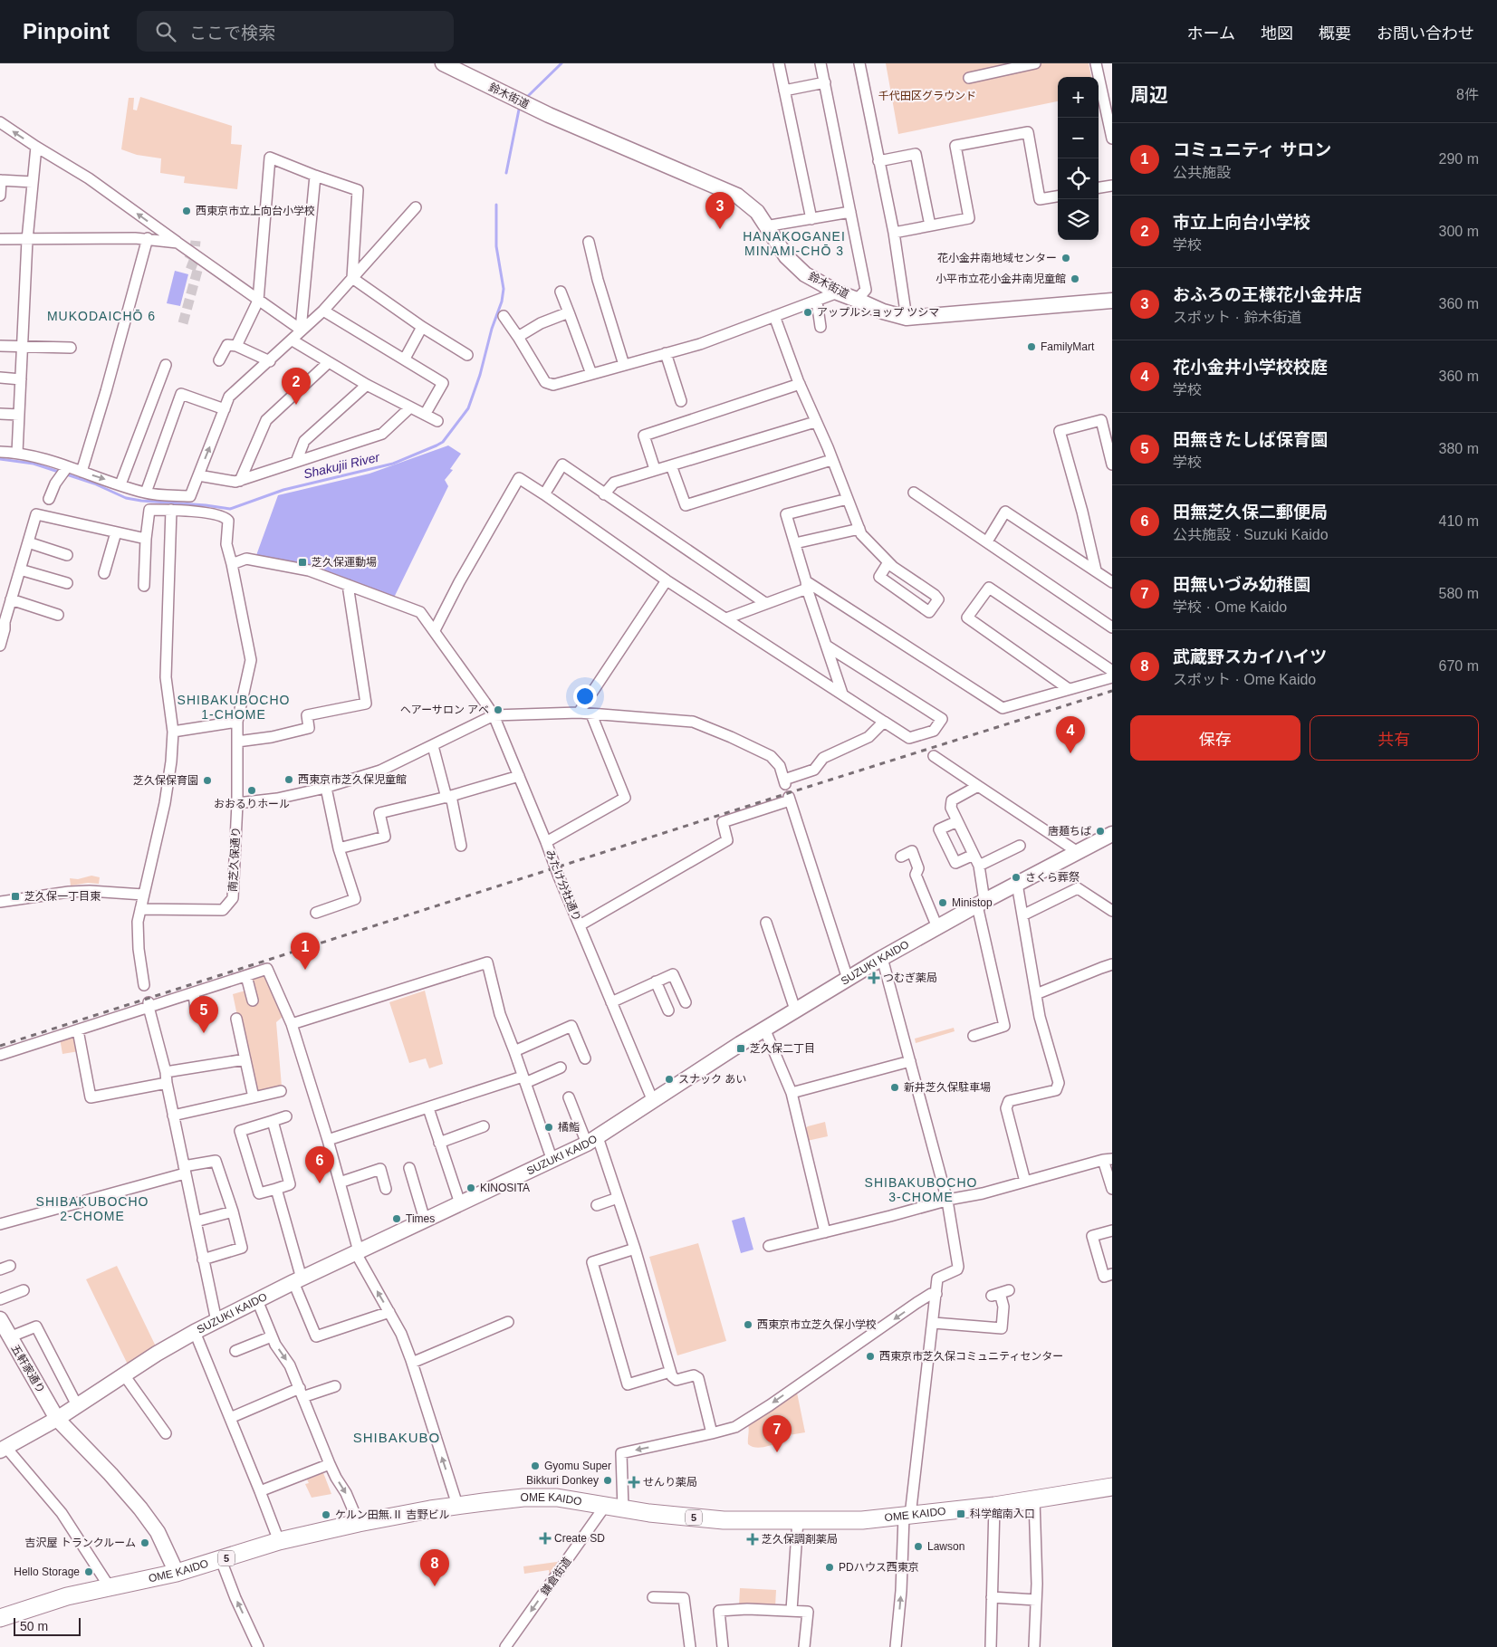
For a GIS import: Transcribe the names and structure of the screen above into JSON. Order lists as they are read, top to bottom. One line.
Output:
{"streets":{"main road":["鈴木街道","SUZUKI KAIDO","五軒家通り","OME KAIDO","5"],"street":["南芝久保通り","みたけ分社通り","鎌倉街道"]},"crossings":[["南芝久保通り","みたけ分社通り"],["みたけ分社通り","SUZUKI KAIDO"],["SUZUKI KAIDO","五軒家通り"],["五軒家通り","OME KAIDO"],["OME KAIDO","鎌倉街道"]],"one_way":["鎌倉街道"],"districts":["HANAKOGANEI MINAMI-CHŌ 3","MUKODAICHŌ 6","SHIBAKUBOCHO 1-CHOME","SHIBAKUBOCHO 3-CHOME","SHIBAKUBOCHO 2-CHOME","SHIBAKUBO"],"water":["Shakujii River"],"parks":["千代田区グラウンド"],"places":{"other":["西東京市立上向台小学校","花小金井南地域センター","小平市立花小金井南児童館","アップルショップ ツシマ","FamilyMart","ヘアーサロン アベ","西東京市芝久保児童館","芝久保保育園","おおるりホール","唐麺ちば","さくら葬祭","Ministop","スナック あい","新井芝久保駐車場","橘鮨","KINOSITA","Times","西東京市立芝久保小学校","西東京市芝久保コミュニティセンター","Gyomu Super","Bikkuri Donkey","ケルン田無.Ⅱ 吉野ビル","吉沢屋 トランクルーム","Lawson","PDハウス西東京","Hello Storage"],"transit":["芝久保運動場","芝久保一丁目東","芝久保二丁目","科学館南入口"],"health":["つむぎ薬局","せんり薬局","Create SD","芝久保調剤薬局"]},"scale_bar":"50 m","page":{"header":"Pinpoint","search":"ここで検索","nav":["ホーム","地図","概要","お問い合わせ"],"heading":["周辺","8件"],"map_buttons":["+","−"],"list":[{"mark":"1","name":"コミュニティ サロン","note":"公共施設","value":"290 m"},{"mark":"2","name":"市立上向台小学校","note":"学校","value":"300 m"},{"mark":"3","name":"おふろの王様花小金井店","note":"スポット · 鈴木街道","value":"360 m"},{"mark":"4","name":"花小金井小学校校庭","note":"学校","value":"360 m"},{"mark":"5","name":"田無きたしば保育園","note":"学校","value":"380 m"},{"mark":"6","name":"田無芝久保二郵便局","note":"公共施設 · Suzuki Kaido","value":"410 m"},{"mark":"7","name":"田無いづみ幼稚園","note":"学校 · Ome Kaido","value":"580 m"},{"mark":"8","name":"武蔵野スカイハイツ","note":"スポット · Ome Kaido","value":"670 m"}],"pins":["3","2","4","1","5","6","7","8"],"buttons":["保存","共有"],"scale":"50 m"}}
